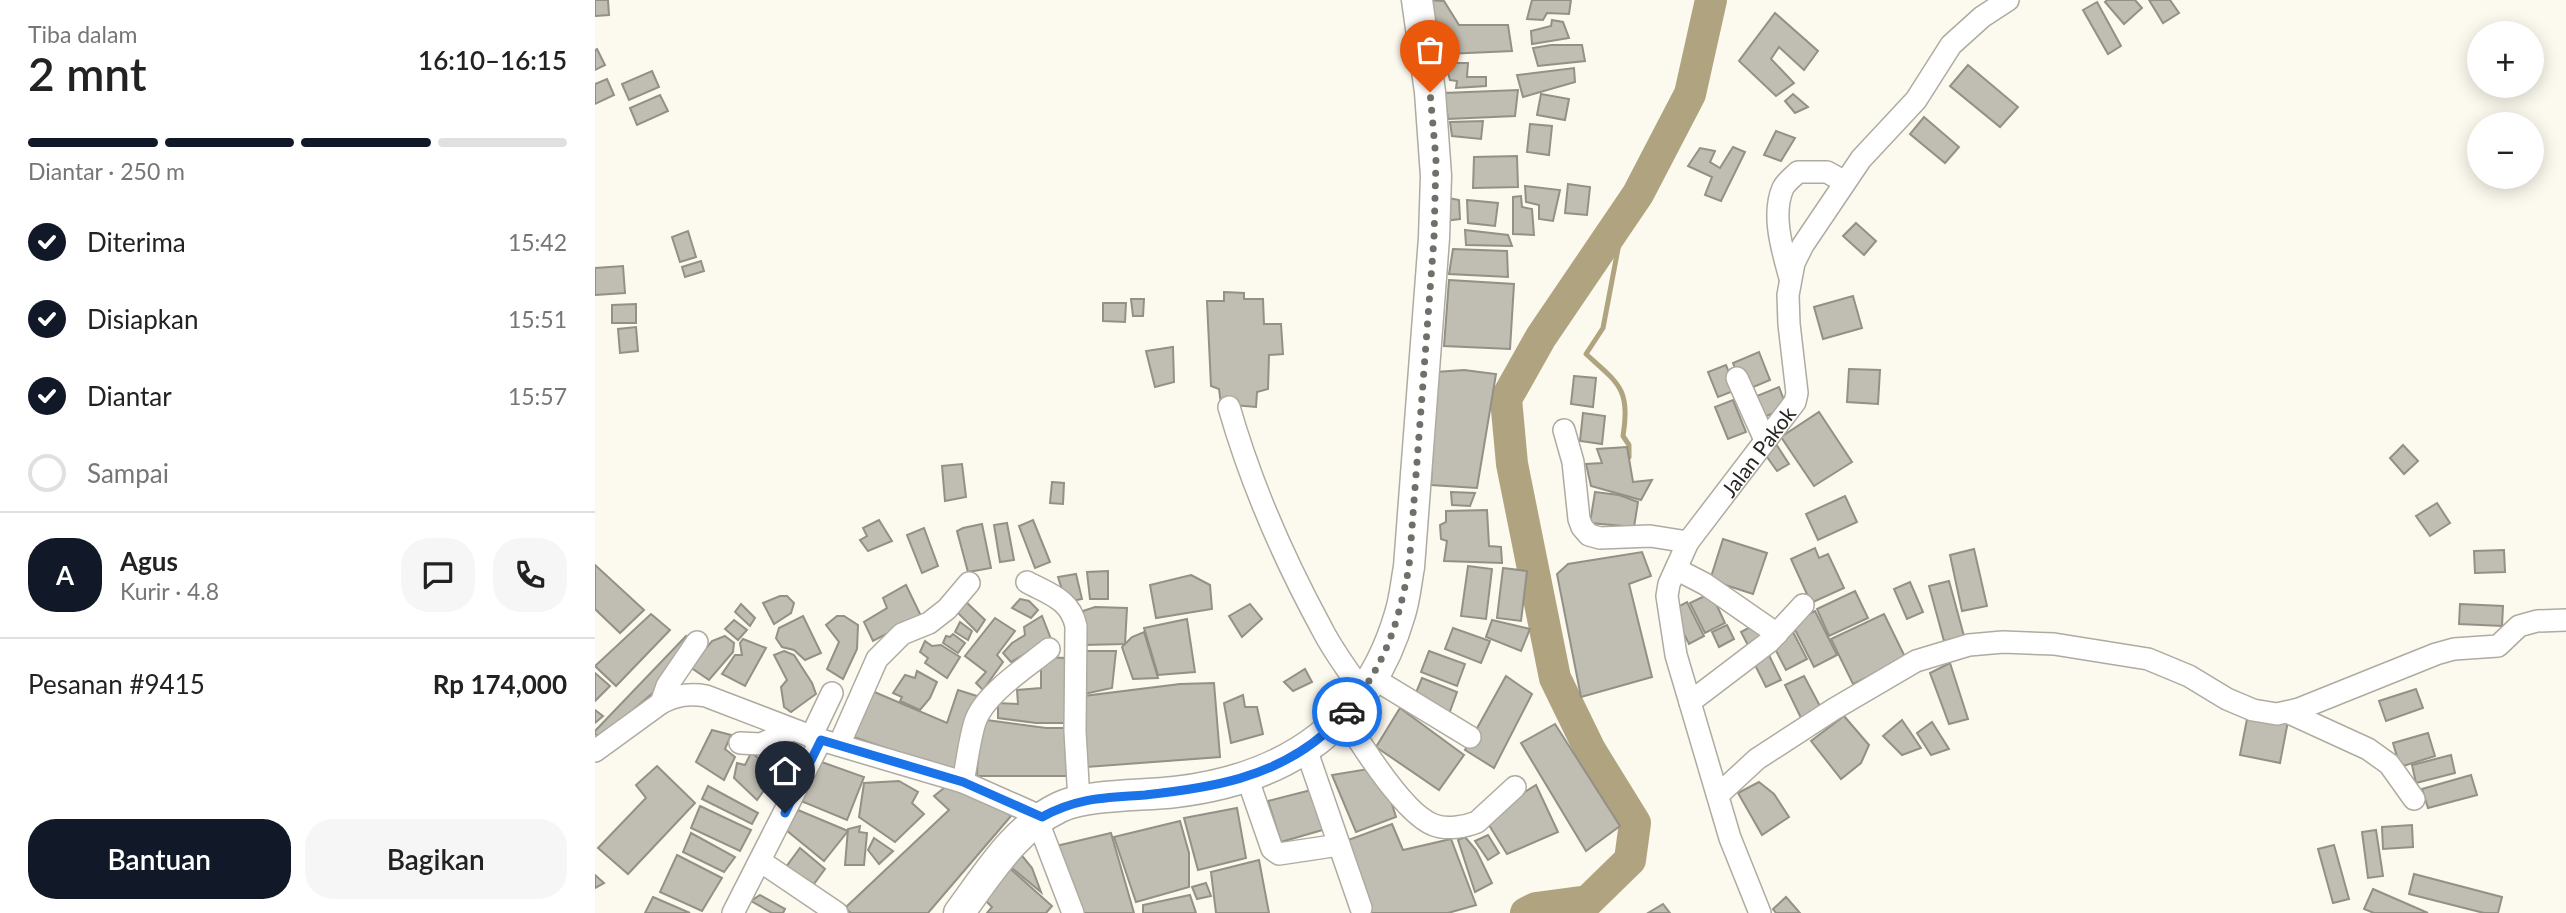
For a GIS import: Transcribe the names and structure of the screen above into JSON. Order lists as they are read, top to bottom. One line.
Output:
{"streets":{"street":["Jalan Pakok"]},"page":{"heading":["2 mnt","Tiba dalam","16:10–16:15"],"panel":["Agus","Kurir · 4.8","Pesanan #9415","Rp 174,000"],"map_buttons":["+","−"],"bar":"Diantar · 250 m","list":[["Diterima","15:42"],["Disiapkan","15:51"],["Diantar","15:57"],"Sampai"],"round":"A","buttons":["Bantuan","Bagikan"]}}
